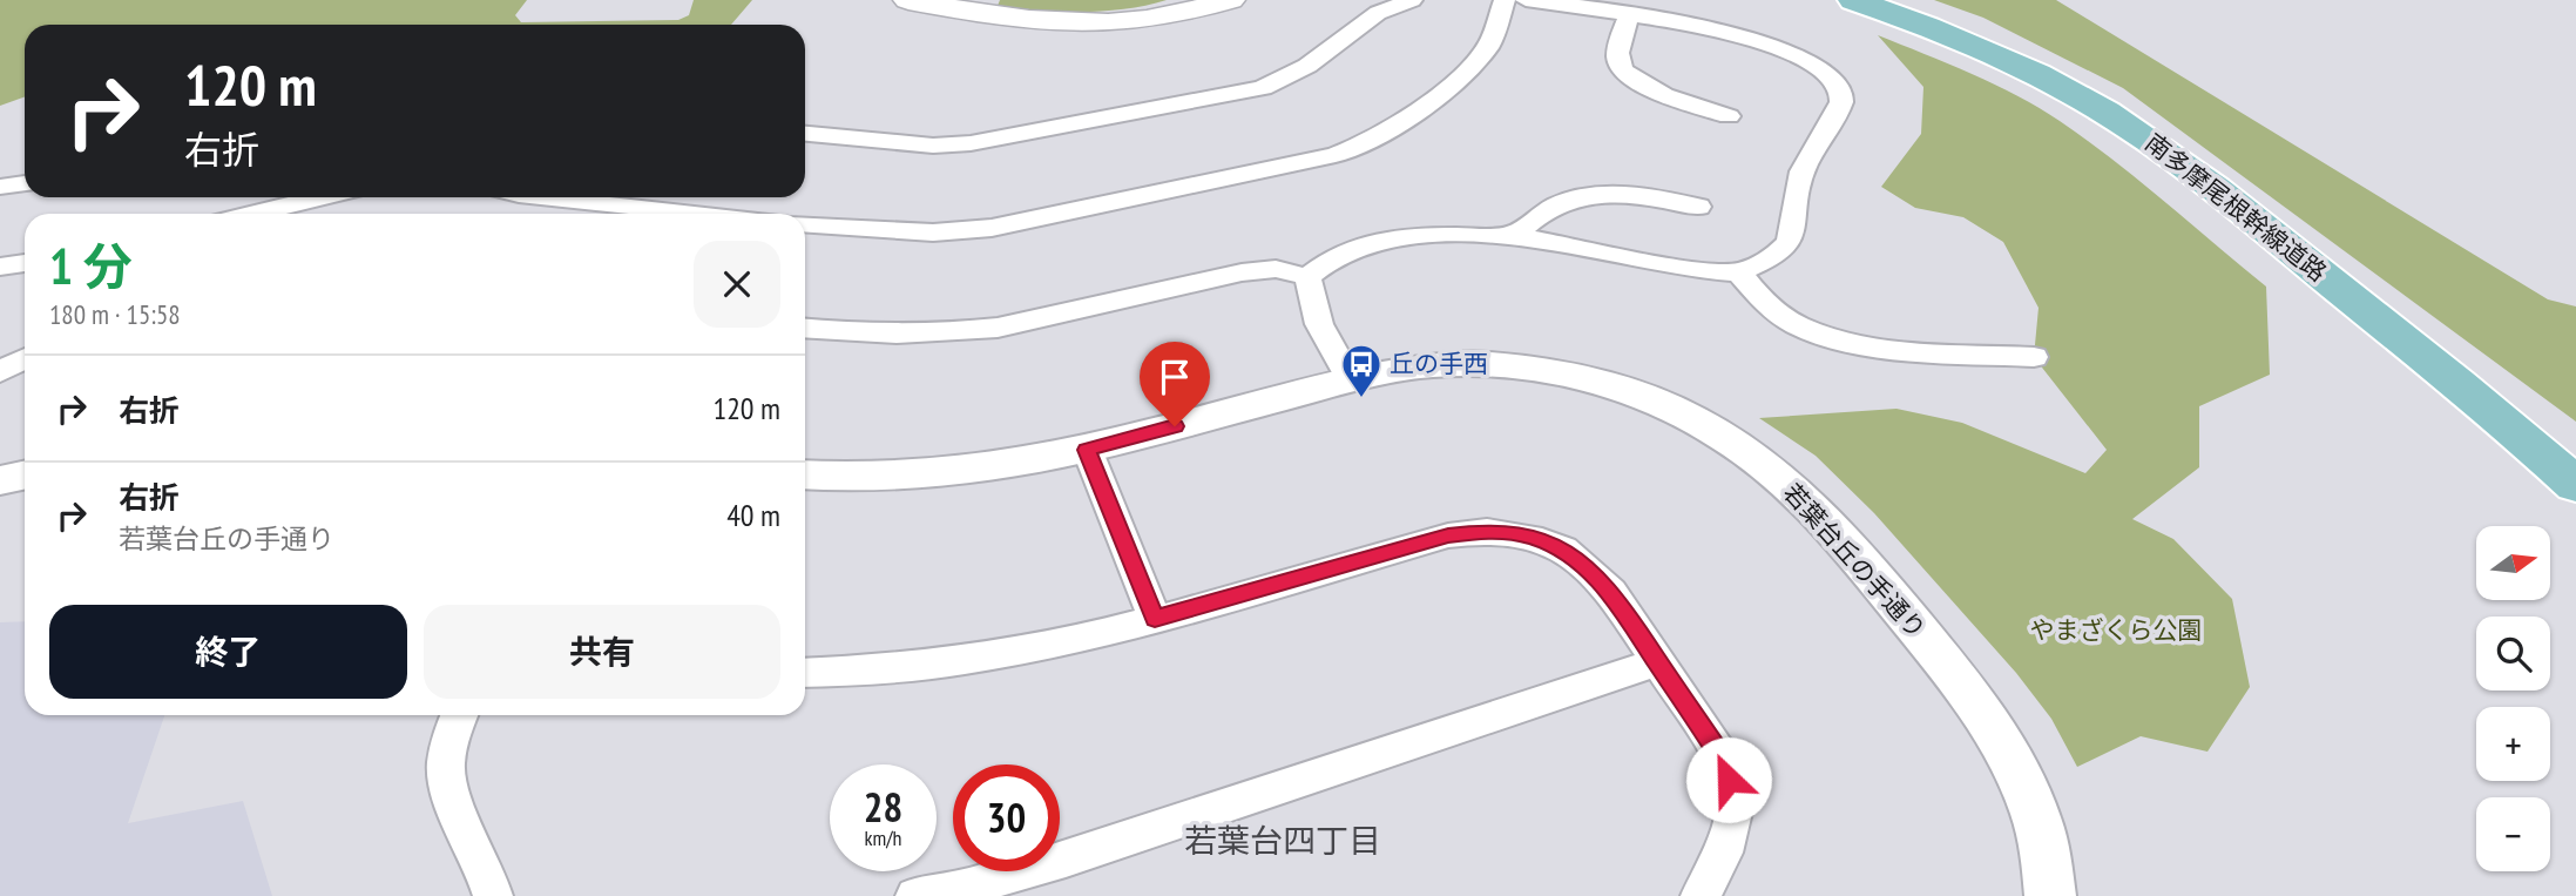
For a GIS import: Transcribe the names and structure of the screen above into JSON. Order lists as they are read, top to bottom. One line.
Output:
{"streets":{"main road":["南多摩尾根幹線道路"],"street":["若葉台丘の手通り"]},"districts":["若葉台四丁目"],"parks":["やまざくら公園"],"places":{"bus stop":["丘の手西"]},"north":"right","page":{"turn":["120 m","右折"],"heading":["1 分","180 m · 15:58"],"list":[{"name":"右折","value":"120 m"},{"name":"右折","note":"若葉台丘の手通り","value":"40 m"}],"map_buttons":["+","−"],"buttons":["終了","共有"],"speed":"28 km/h","limit":"30"}}
